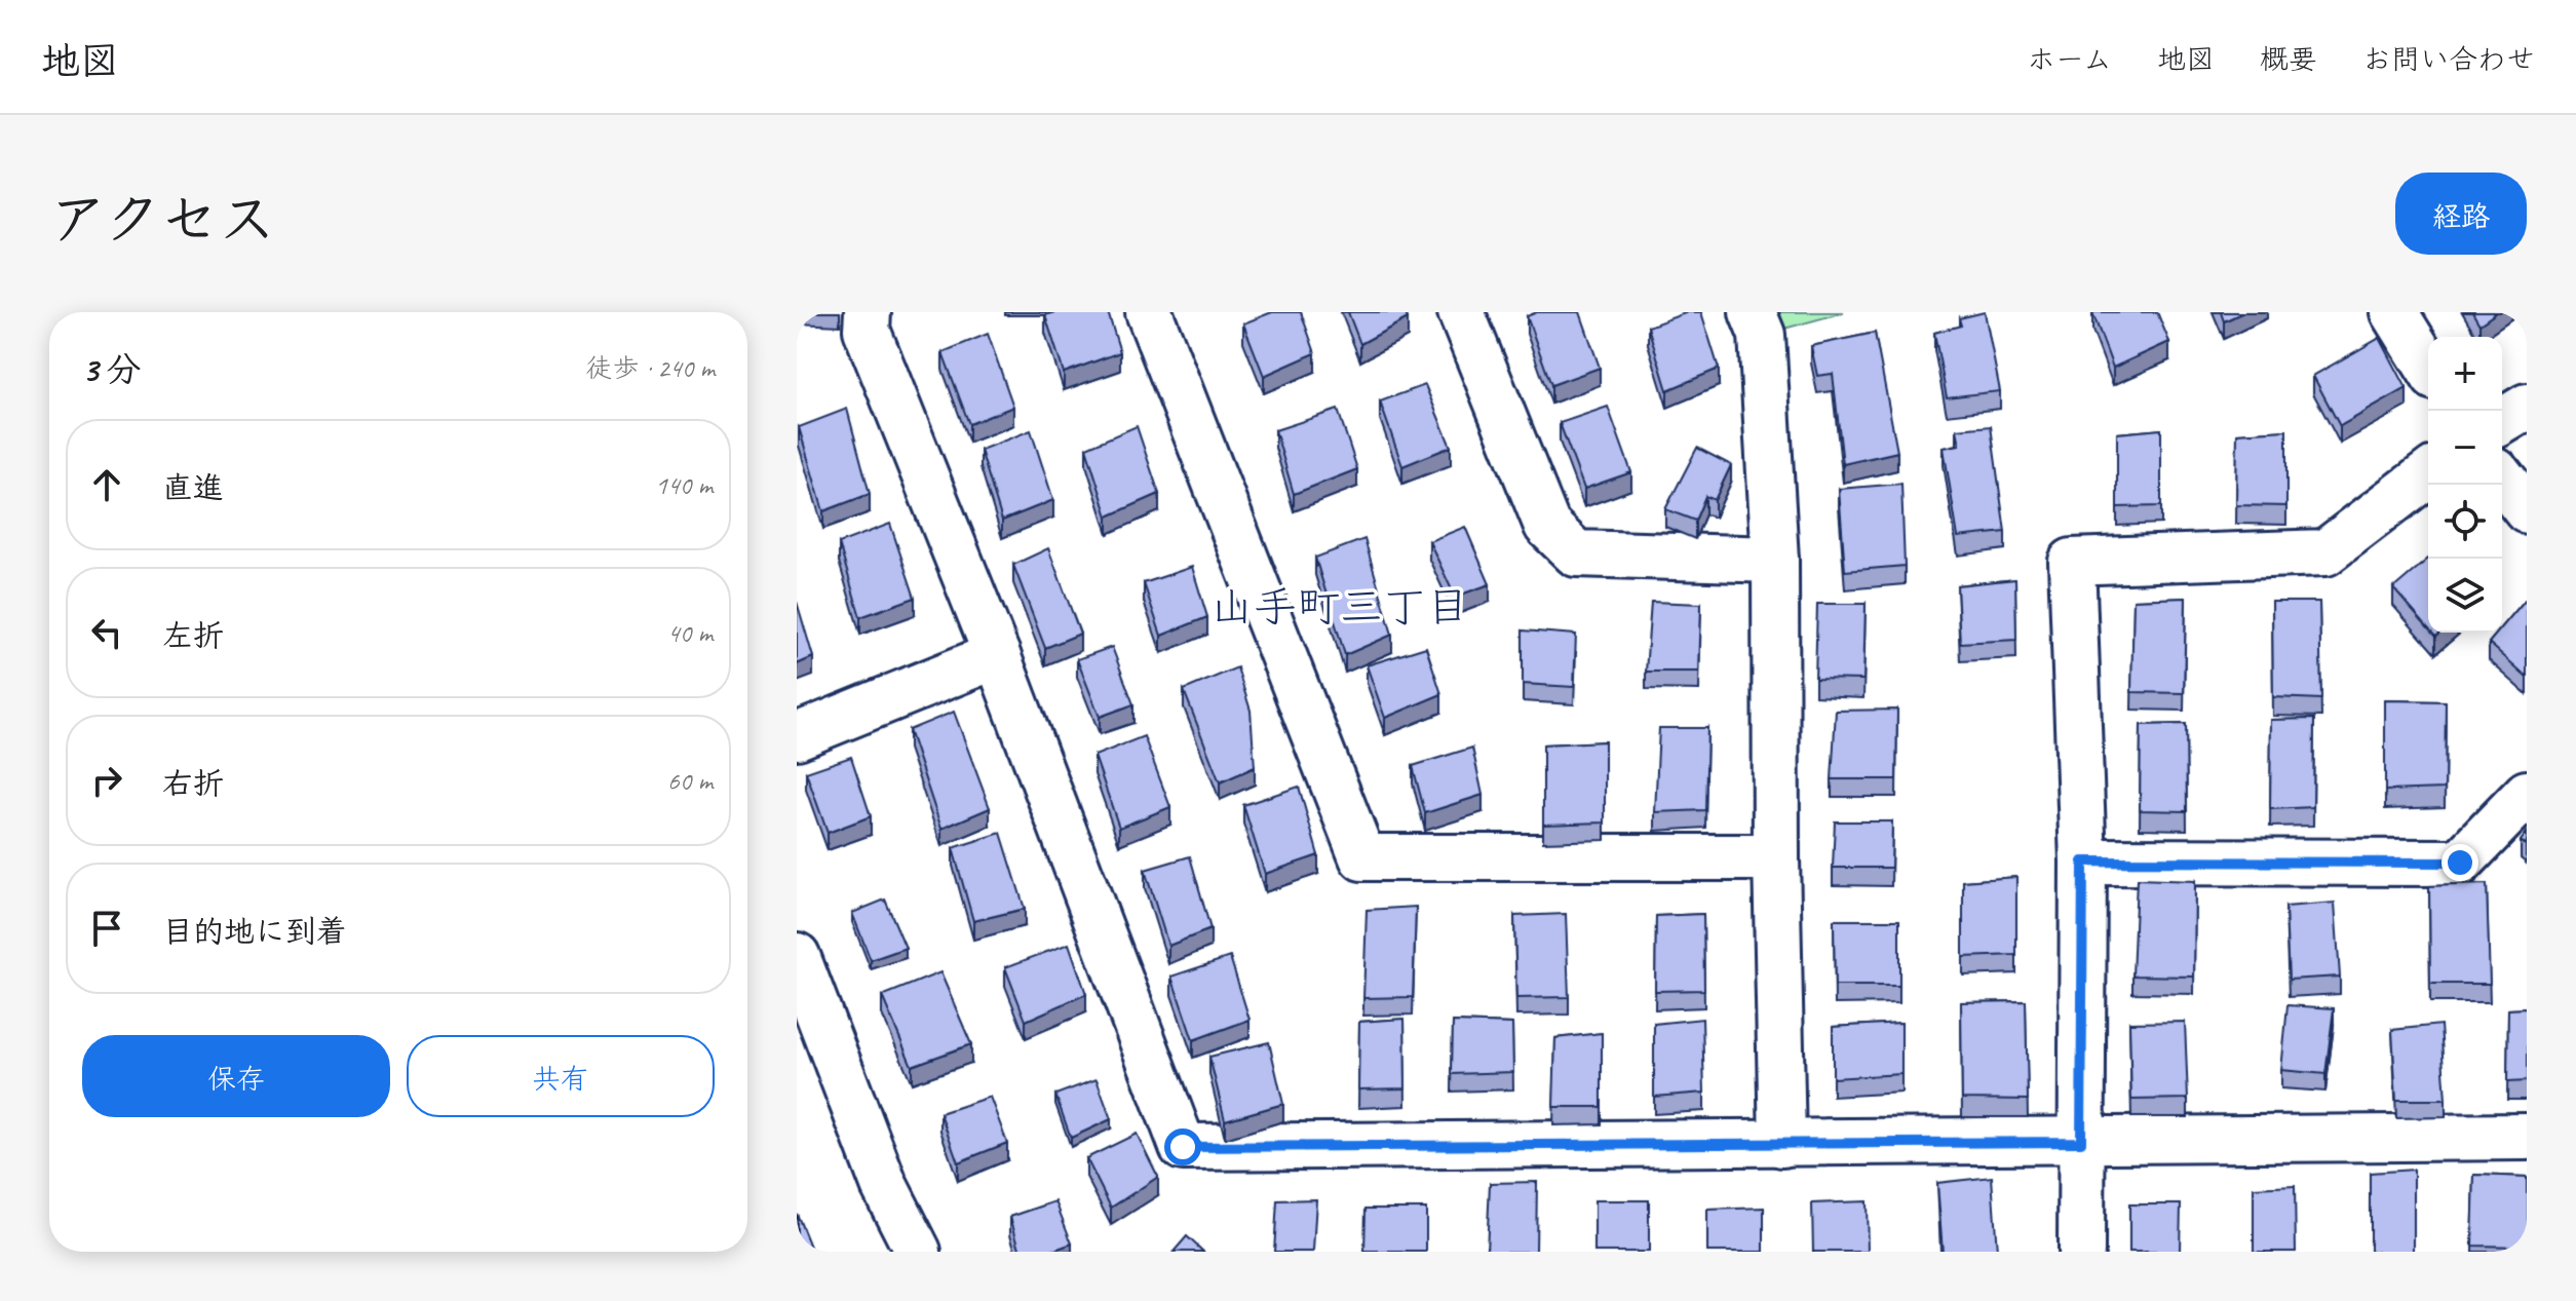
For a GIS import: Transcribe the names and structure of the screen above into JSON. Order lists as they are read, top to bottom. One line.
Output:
{"districts":["山手町三丁目"],"page":{"header":"地図","nav":["ホーム","地図","概要","お問い合わせ"],"title":"アクセス","buttons":["経路",["保存","共有"]],"heading":["3 分","徒歩 · 240 m"],"map_buttons":["+","−"],"list":[["直進","140 m"],["左折","40 m"],["右折","60 m"],"目的地に到着"]}}
